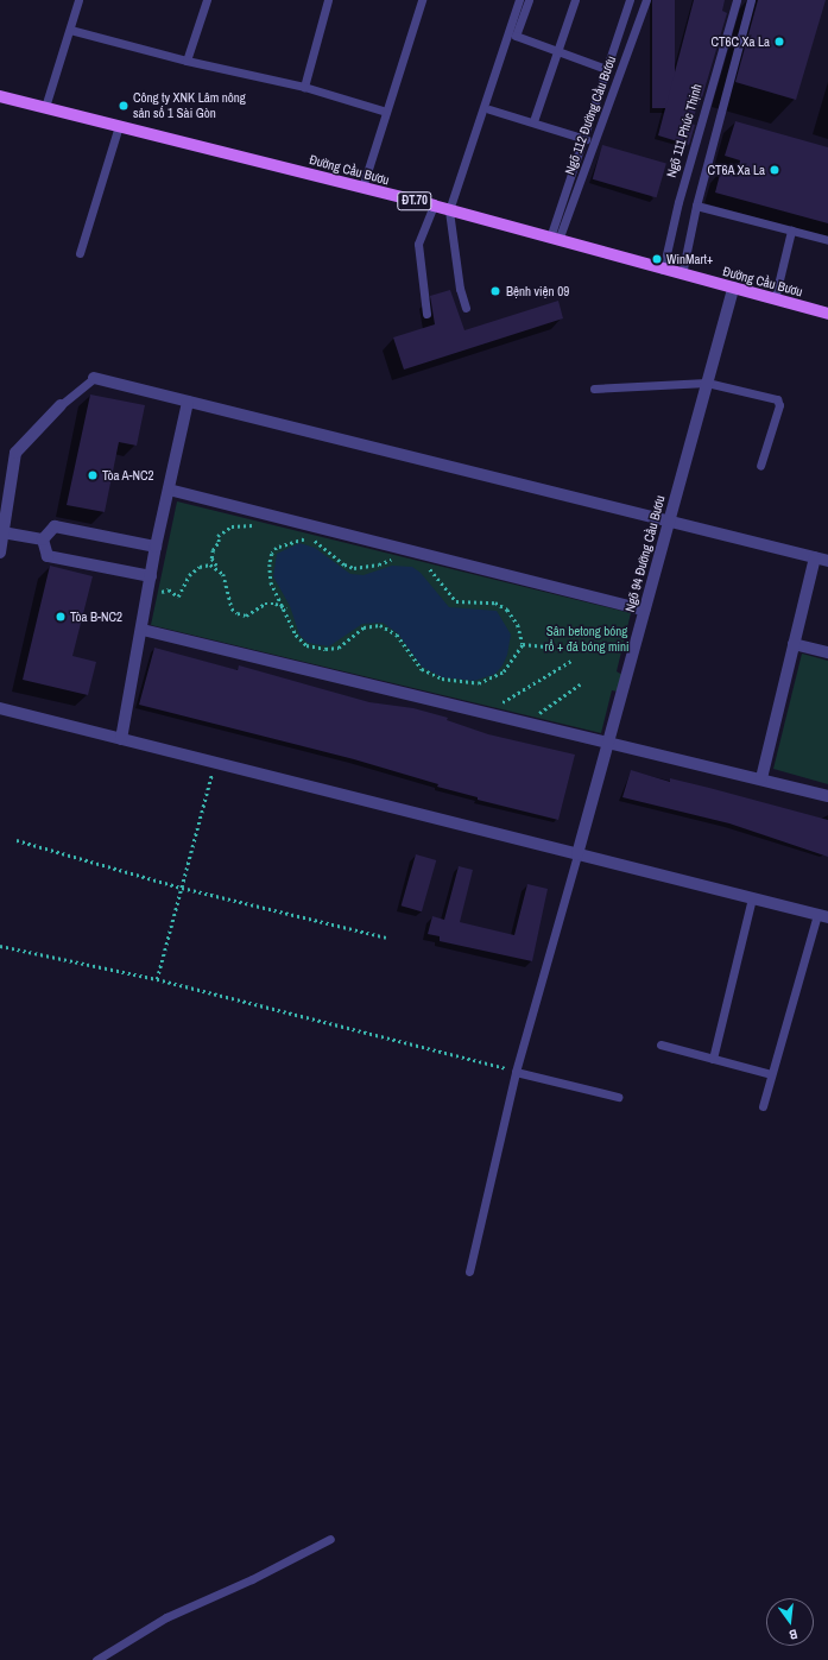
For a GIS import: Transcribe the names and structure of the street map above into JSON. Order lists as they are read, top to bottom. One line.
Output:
{"streets":{"main road":["Đường Cầu Bươu","ĐT.70"],"street":["Ngõ 94 Đường Cầu Bươu"],"lane":["Ngõ 112 Đường Cầu Bươu","Ngõ 111 Phúc Thịnh"]},"crossings":[["Ngõ 112 Đường Cầu Bươu","Đường Cầu Bươu"],["Ngõ 111 Phúc Thịnh","Đường Cầu Bươu"],["Đường Cầu Bươu","Ngõ 94 Đường Cầu Bươu"]],"parks":["Sân betong bóng rổ + đá bóng mini"],"places":["CT6C Xa La","Công ty XNK Lâm nông sản số 1 Sài Gòn","CT6A Xa La","WinMart+","Bệnh viện 09","Tòa A-NC2","Tòa B-NC2"],"north":"bottom"}
